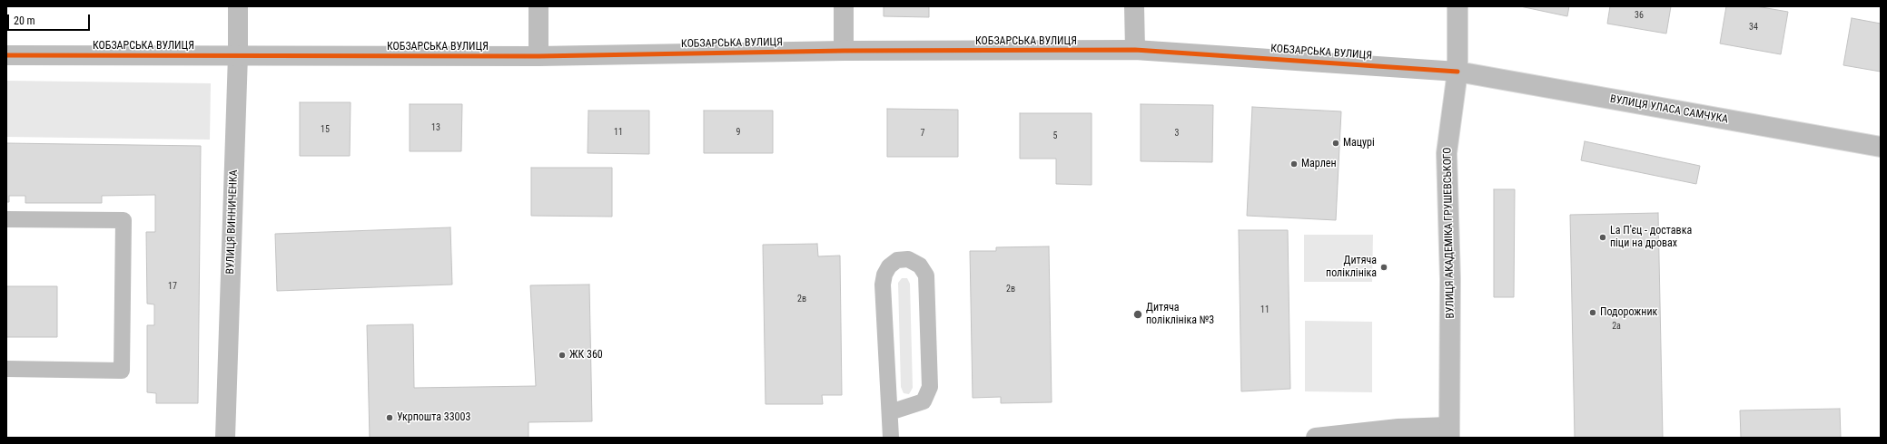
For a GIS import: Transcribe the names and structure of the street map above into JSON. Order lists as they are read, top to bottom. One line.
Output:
{"streets":{"street":["КОБЗАРСЬКА ВУЛИЦЯ","ВУЛИЦЯ УЛАСА САМЧУКА","ВУЛИЦЯ ВИННИЧЕНКА","ВУЛИЦЯ АКАДЕМІКА ГРУШЕВСЬКОГО"]},"crossings":[["КОБЗАРСЬКА ВУЛИЦЯ","ВУЛИЦЯ УЛАСА САМЧУКА"],["КОБЗАРСЬКА ВУЛИЦЯ","ВУЛИЦЯ ВИННИЧЕНКА"],["КОБЗАРСЬКА ВУЛИЦЯ","ВУЛИЦЯ АКАДЕМІКА ГРУШЕВСЬКОГО"],["ВУЛИЦЯ УЛАСА САМЧУКА","ВУЛИЦЯ АКАДЕМІКА ГРУШЕВСЬКОГО"]],"places":["Мацурі","Марлен","La П'єц - доставка піци на дровах","Дитяча поліклініка","Подорожник","Дитяча поліклініка №3","ЖК 360","Укрпошта 33003"],"house_numbers":["36","34","13","15","11","9","7","3","5","17","2в","2в","11","2а"],"scale_bar":"20 m"}
